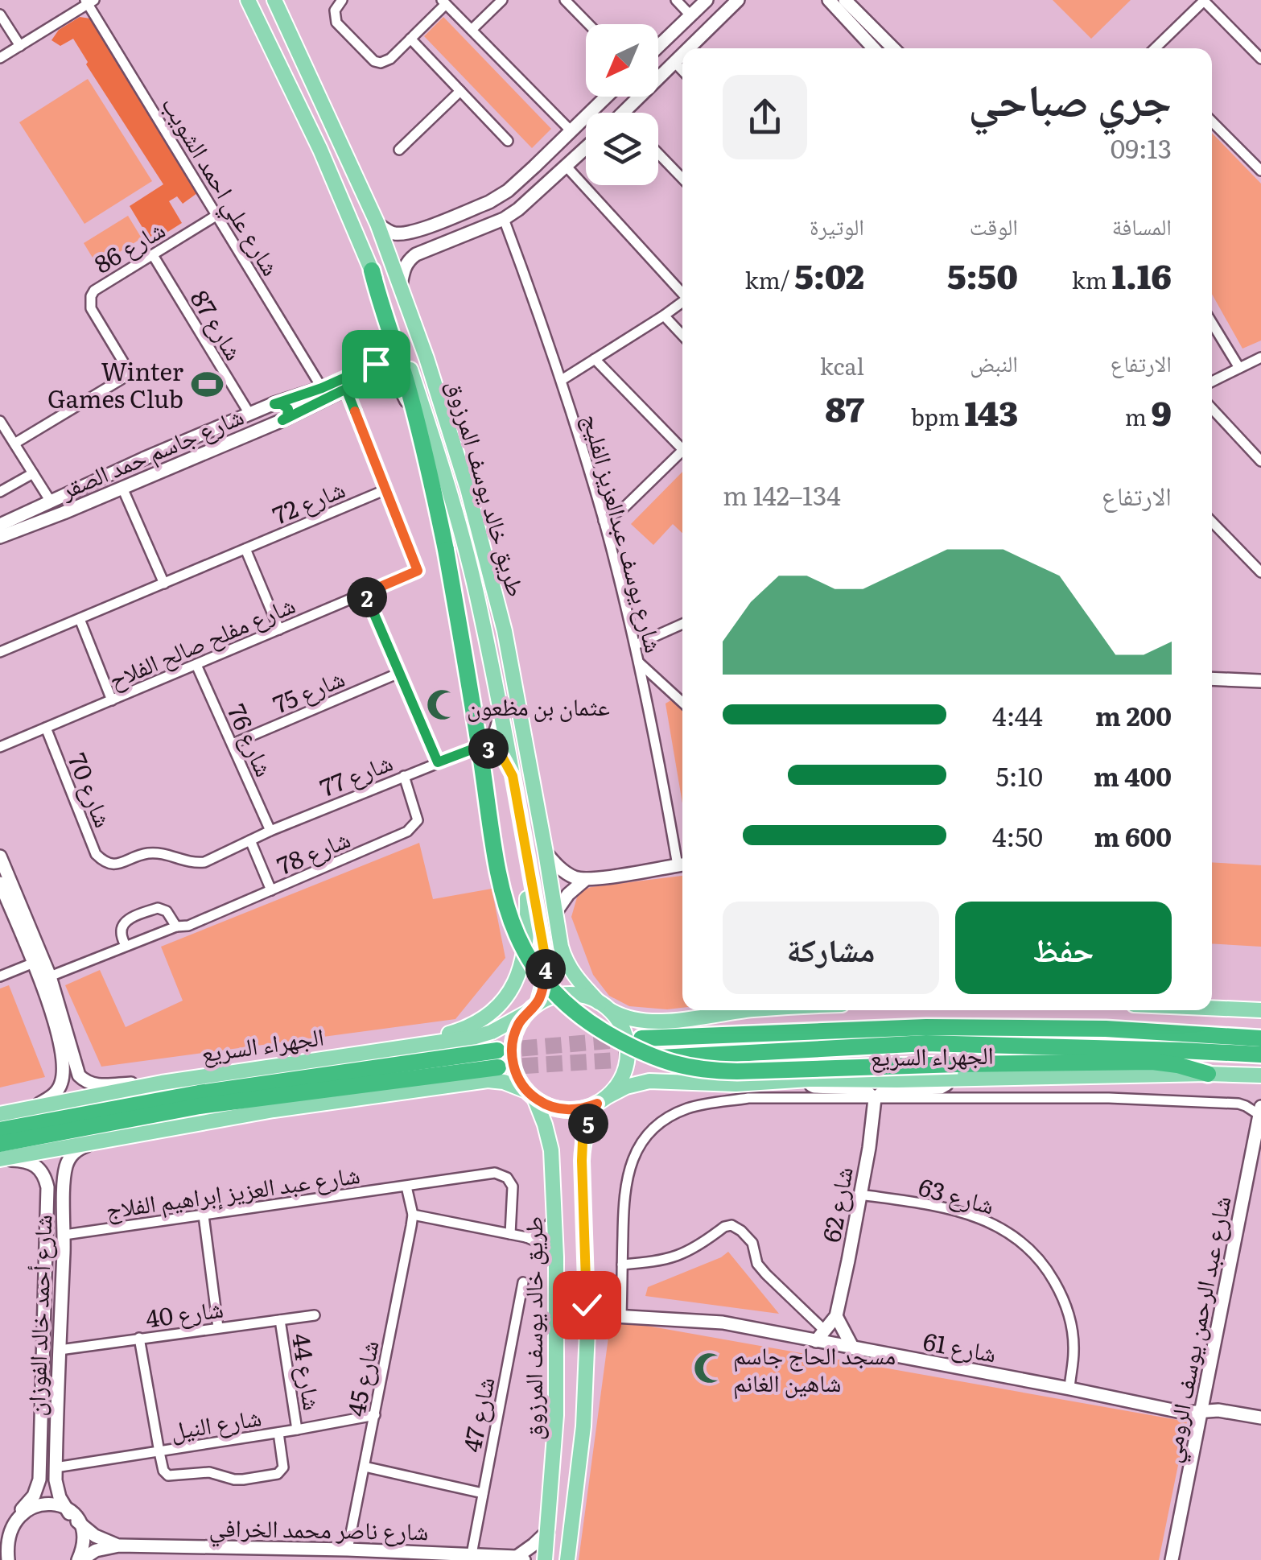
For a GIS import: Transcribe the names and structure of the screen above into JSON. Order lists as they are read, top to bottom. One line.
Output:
{"streets":{"highway":["الجهراء السريع"],"main road":["طريق خالد يوسف المرزوق"],"street":["شارع علي احمد الشويب","شارع 86","شارع 87","شارع جاسم حمد الصقر","شارع 72","شارع يوسف عبدالعزيز الفليج","شارع مفلح صالح الفلاح","شارع 75","شارع 76","شارع 77","شارع 70","شارع 78","شارع عبد العزيز إبراهيم الفلاج","شارع 63","شارع 62","شارع 40","شارع أحمد خالد الفوزان","شارع عبد الرحمن يوسف الرومي","شارع 61","شارع 44","شارع 45","شارع 47","شارع النيل","شارع ناصر محمد الخرافي"]},"crossings":[["شارع علي احمد الشويب","شارع 86"],["شارع علي احمد الشويب","شارع جاسم حمد الصقر"],["شارع 86","شارع 87"],["شارع 87","شارع جاسم حمد الصقر"],["طريق خالد يوسف المرزوق","الجهراء السريع"],["طريق خالد يوسف المرزوق","شارع 61"],["طريق خالد يوسف المرزوق","شارع ناصر محمد الخرافي"],["شارع 72","شارع مفلح صالح الفلاح"],["شارع مفلح صالح الفلاح","شارع 76"],["شارع مفلح صالح الفلاح","شارع 70"],["شارع 75","شارع 76"],["شارع 76","شارع 77"],["شارع 77","شارع 70"],["شارع 77","شارع 78"],["الجهراء السريع","شارع 62"],["الجهراء السريع","شارع عبد الرحمن يوسف الرومي"],["شارع عبد العزيز إبراهيم الفلاج","شارع أحمد خالد الفوزان"],["شارع 63","شارع 62"],["شارع 63","شارع 61"],["شارع 62","شارع 61"],["شارع 40","شارع أحمد خالد الفوزان"],["شارع 40","شارع 44"],["شارع أحمد خالد الفوزان","شارع النيل"],["شارع أحمد خالد الفوزان","شارع ناصر محمد الخرافي"],["شارع عبد الرحمن يوسف الرومي","شارع 61"],["شارع 44","شارع النيل"],["شارع 45","شارع النيل"],["شارع 45","شارع ناصر محمد الخرافي"],["شارع 47","شارع ناصر محمد الخرافي"]],"places":{"sports":["Winter Games Club"],"mosque":["عثمان بن مظعون","مسجد الحاج جاسم شاهين الغانم"]},"north":"bottom left","page":{"heading":["جري صباحي","09:13"],"stats":[["المسافة","1.16 km"],["الوقت","5:50"],["الوتيرة","5:02 /km"],["الارتفاع","9 m"],["النبض","143 bpm"],["kcal","87"]],"chart":["الارتفاع","134–142 m"],"pins":["2","3","4","5"],"list":[{"name":"200 m","note":"4:44"},{"name":"400 m","note":"5:10"},{"name":"600 m","note":"4:50"}],"buttons":["حفظ","مشاركة"]}}
